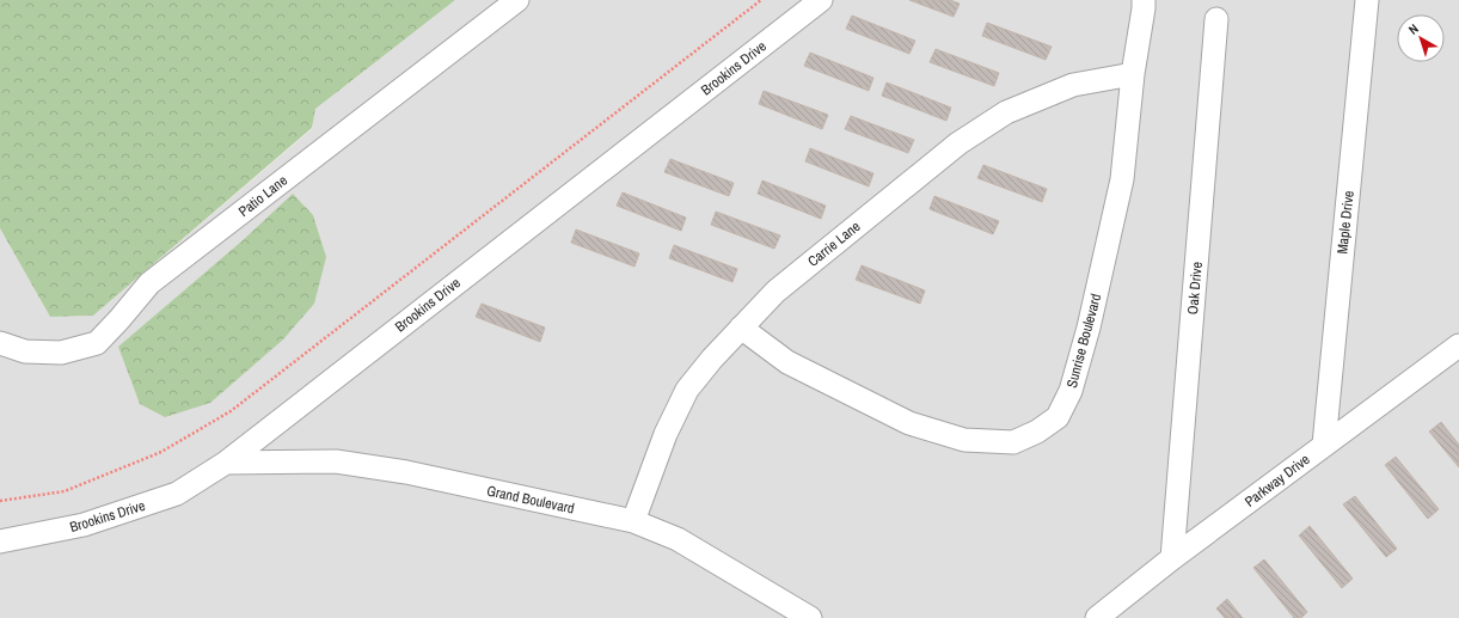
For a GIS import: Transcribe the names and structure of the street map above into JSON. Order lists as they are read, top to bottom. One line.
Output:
{"streets":{"street":["Brookins Drive","Patio Lane","Maple Drive","Carrie Lane","Oak Drive","Sunrise Boulevard","Parkway Drive","Grand Boulevard"]},"crossings":[["Brookins Drive","Grand Boulevard"],["Maple Drive","Parkway Drive"],["Carrie Lane","Sunrise Boulevard"],["Carrie Lane","Grand Boulevard"],["Oak Drive","Parkway Drive"]],"north":"top left"}
